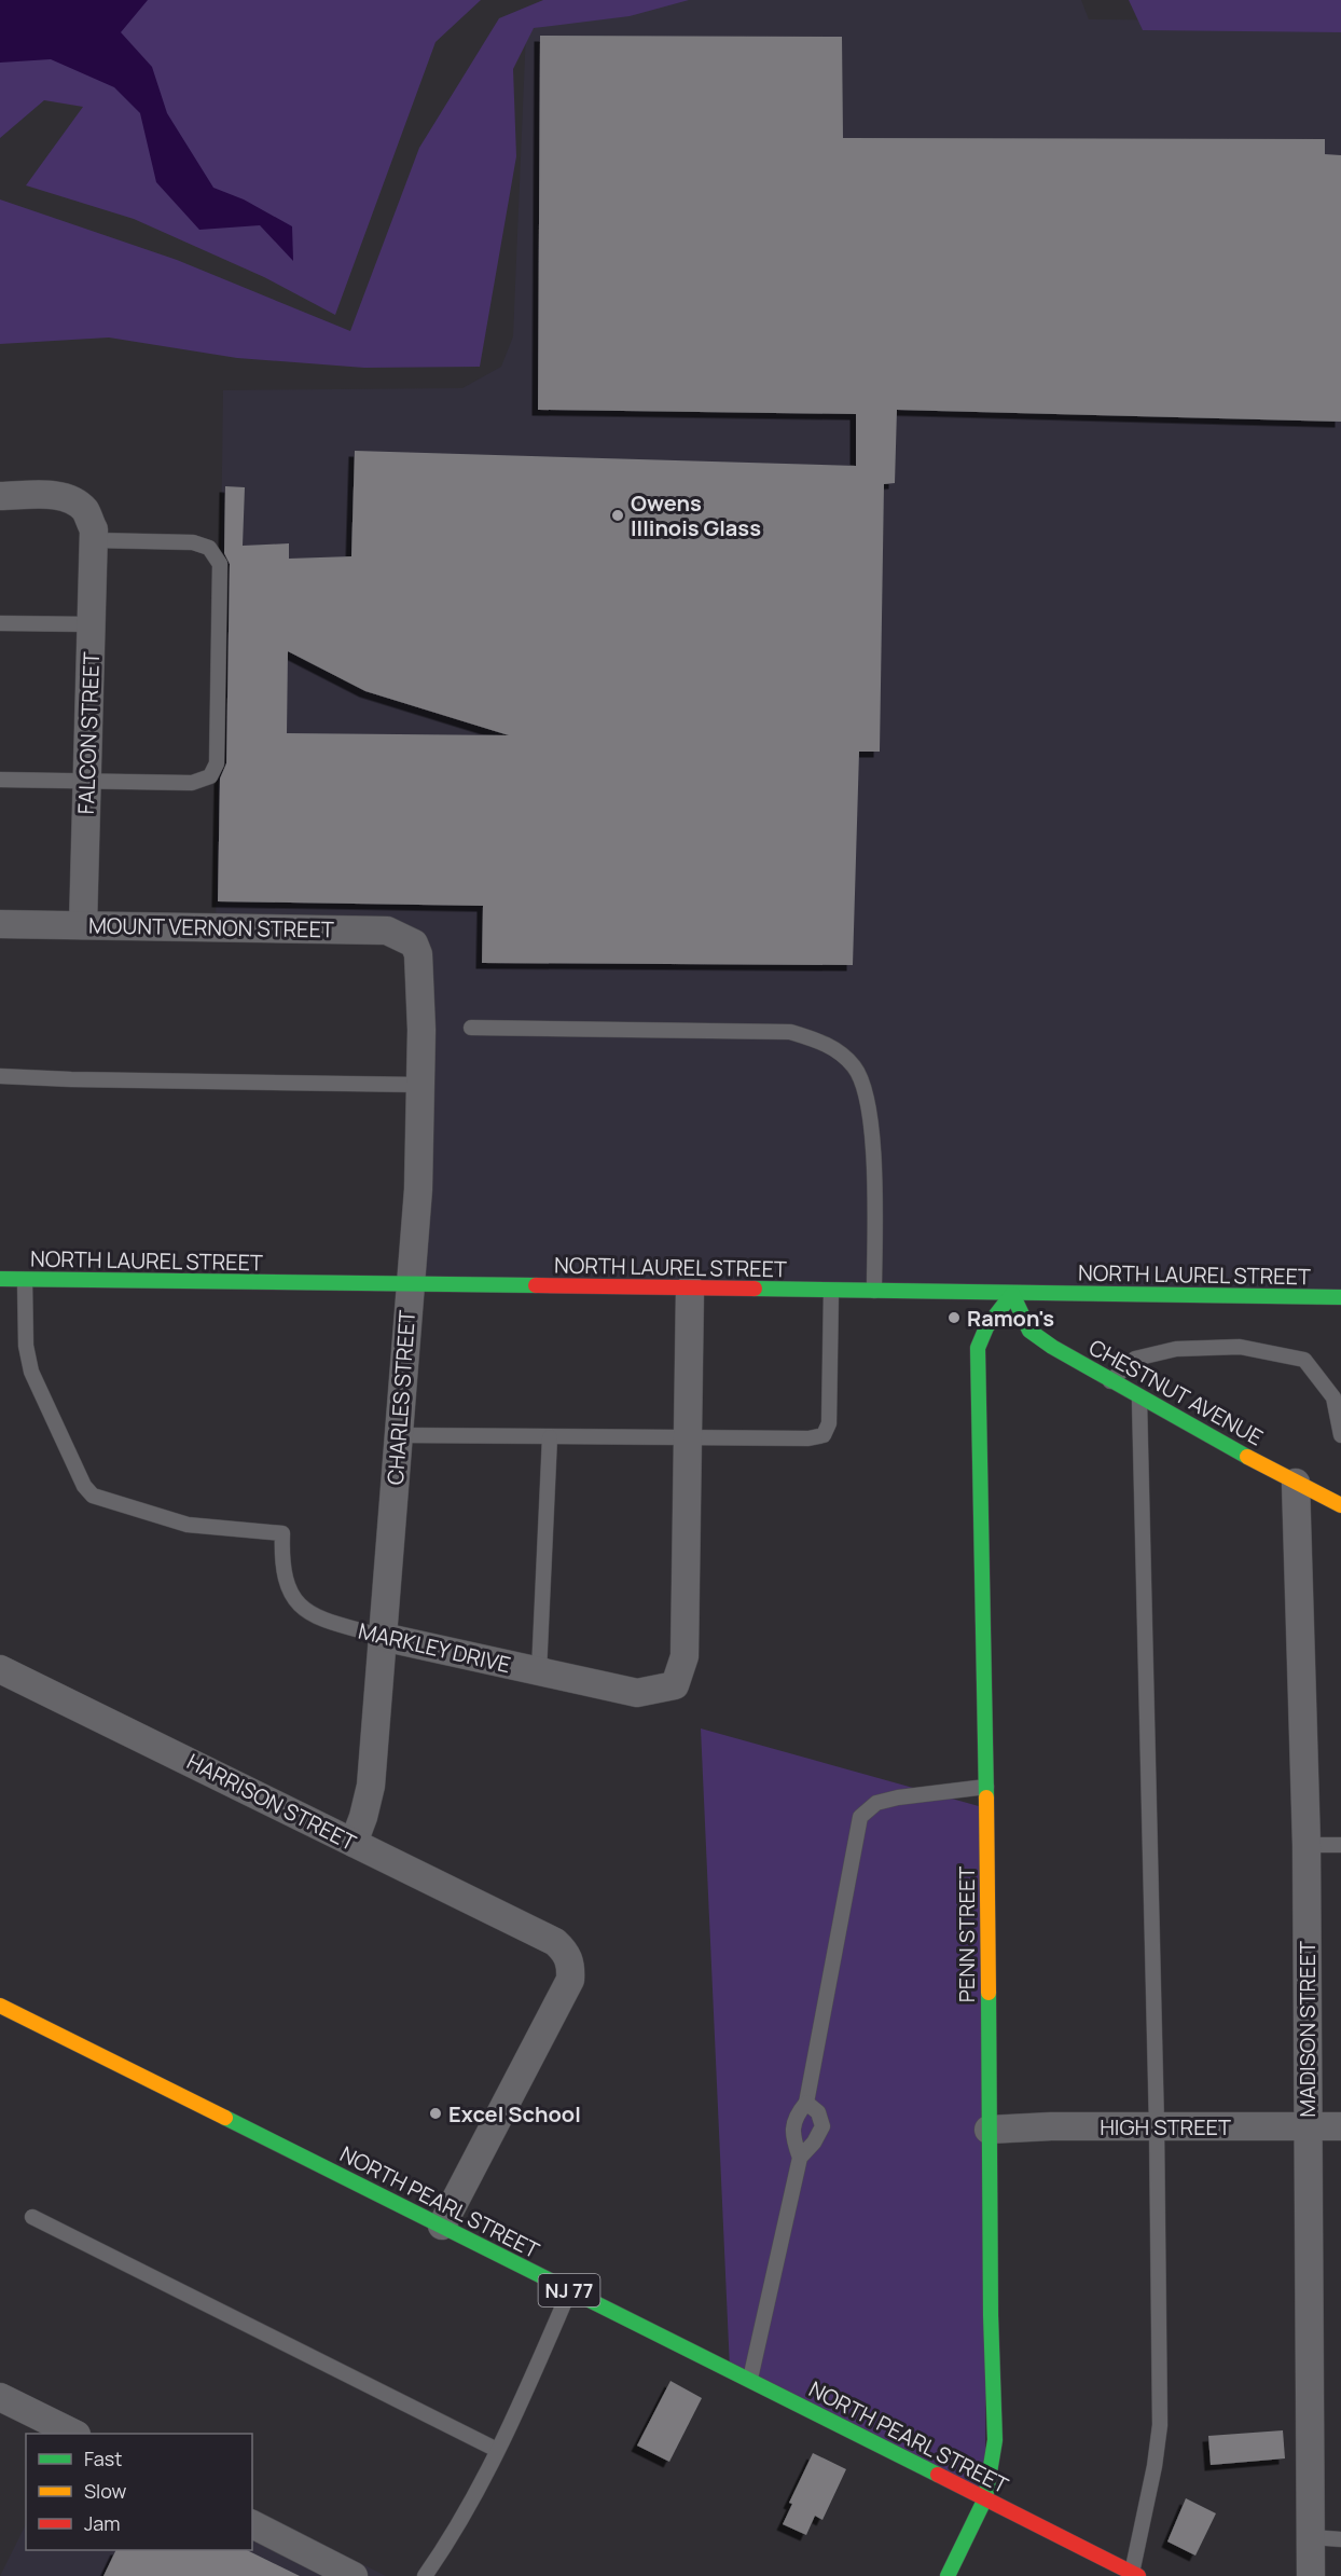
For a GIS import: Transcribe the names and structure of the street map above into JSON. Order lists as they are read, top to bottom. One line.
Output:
{"streets":{"street":["FALCON STREET","MOUNT VERNON STREET","NORTH LAUREL STREET","CHESTNUT AVENUE","CHARLES STREET","MARKLEY DRIVE","HARRISON STREET","PENN STREET","MADISON STREET","HIGH STREET","NORTH PEARL STREET","NJ 77"]},"crossings":[["FALCON STREET","MOUNT VERNON STREET"],["MOUNT VERNON STREET","CHARLES STREET"],["NORTH LAUREL STREET","CHESTNUT AVENUE"],["NORTH LAUREL STREET","CHARLES STREET"],["NORTH LAUREL STREET","MARKLEY DRIVE"],["NORTH LAUREL STREET","PENN STREET"],["CHESTNUT AVENUE","PENN STREET"],["CHESTNUT AVENUE","MADISON STREET"],["CHARLES STREET","MARKLEY DRIVE"],["CHARLES STREET","HARRISON STREET"],["HARRISON STREET","NORTH PEARL STREET"],["PENN STREET","HIGH STREET"],["PENN STREET","NORTH PEARL STREET"],["MADISON STREET","HIGH STREET"]],"places":["Owens Illinois Glass","Ramon's","Excel School"],"legend":["Fast","Slow","Jam"]}
